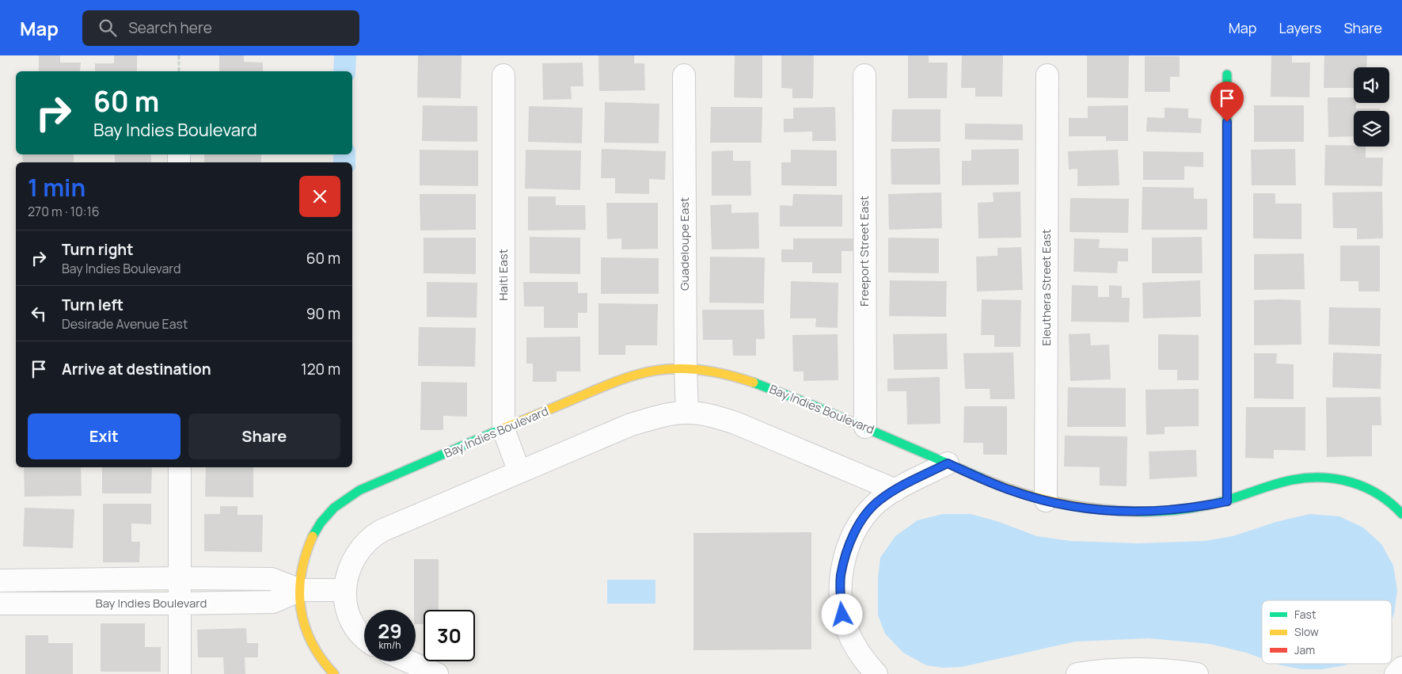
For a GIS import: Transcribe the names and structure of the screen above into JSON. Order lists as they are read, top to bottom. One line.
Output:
{"streets":{"street":["Guadeloupe East","Freeport Street East","Haiti East","Eleuthera Street East","Bay Indies Boulevard"]},"crossings":[["Guadeloupe East","Bay Indies Boulevard"],["Freeport Street East","Bay Indies Boulevard"],["Haiti East","Bay Indies Boulevard"],["Eleuthera Street East","Bay Indies Boulevard"]],"legend":["Fast","Slow","Jam"],"page":{"header":"Map","search":"Search here","nav":["Map","Layers","Share"],"turn":["60 m","Bay Indies Boulevard"],"heading":["1 min","270 m · 10:16"],"list":[{"name":"Turn right","note":"Bay Indies Boulevard","value":"60 m"},{"name":"Turn left","note":"Desirade Avenue East","value":"90 m"},{"name":"Arrive at destination","value":"120 m"}],"buttons":["Exit","Share"],"speed":"29 km/h","limit":"30"}}
